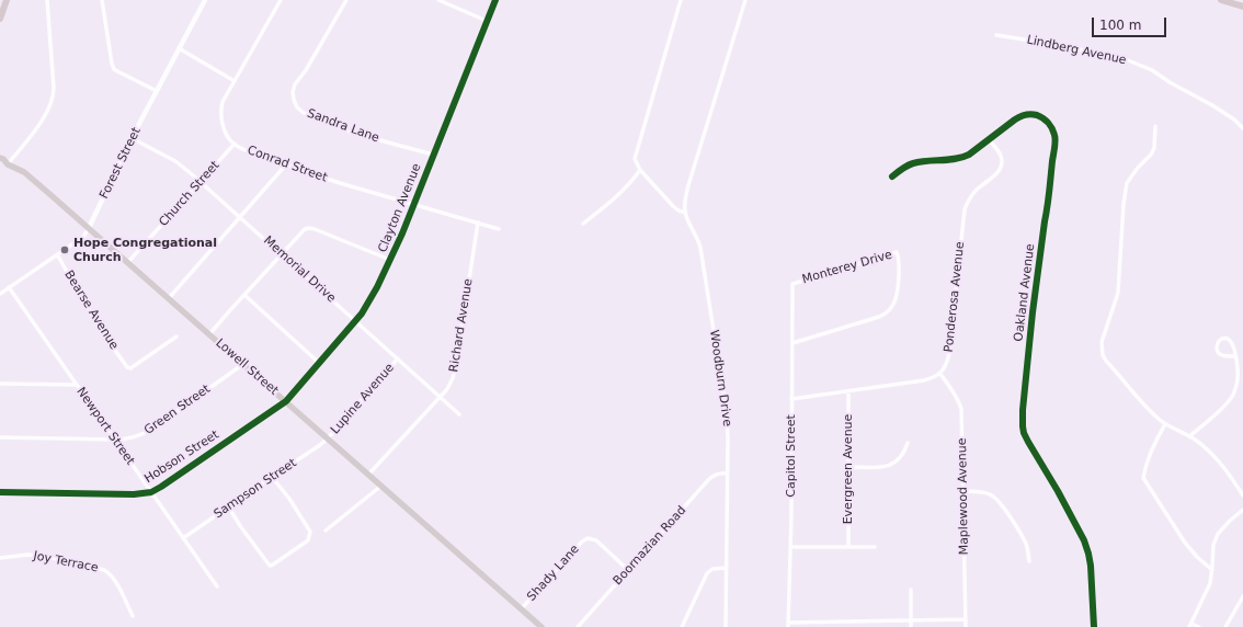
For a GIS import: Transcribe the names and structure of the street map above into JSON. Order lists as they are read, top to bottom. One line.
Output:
{"streets":{"main road":["Lowell Street"],"street":["Lindberg Avenue","Sandra Lane","Forest Street","Conrad Street","Church Street","Clayton Avenue","Monterey Drive","Memorial Drive","Oakland Avenue","Ponderosa Avenue","Bearse Avenue","Richard Avenue","Woodburn Drive","Lupine Avenue","Green Street","Newport Street","Capitol Street","Hobson Street","Evergreen Avenue","Sampson Street","Maplewood Avenue","Boornazian Road","Joy Terrace","Shady Lane"]},"crossings":[["Sandra Lane","Clayton Avenue"],["Forest Street","Memorial Drive"],["Forest Street","Bearse Avenue"],["Forest Street","Lowell Street"],["Forest Street","Newport Street"],["Conrad Street","Church Street"],["Conrad Street","Clayton Avenue"],["Conrad Street","Richard Avenue"],["Church Street","Memorial Drive"],["Church Street","Lowell Street"],["Clayton Avenue","Memorial Drive"],["Clayton Avenue","Lowell Street"],["Clayton Avenue","Hobson Street"],["Monterey Drive","Capitol Street"],["Memorial Drive","Richard Avenue"],["Memorial Drive","Lupine Avenue"],["Oakland Avenue","Ponderosa Avenue"],["Ponderosa Avenue","Maplewood Avenue"],["Richard Avenue","Lowell Street"],["Lowell Street","Lupine Avenue"],["Lowell Street","Green Street"],["Lowell Street","Hobson Street"],["Lowell Street","Sampson Street"],["Lowell Street","Shady Lane"],["Woodburn Drive","Boornazian Road"],["Lupine Avenue","Sampson Street"],["Green Street","Newport Street"],["Newport Street","Hobson Street"],["Newport Street","Sampson Street"],["Boornazian Road","Shady Lane"]],"places":["Hope Congregational Church"],"scale_bar":"100 m"}
